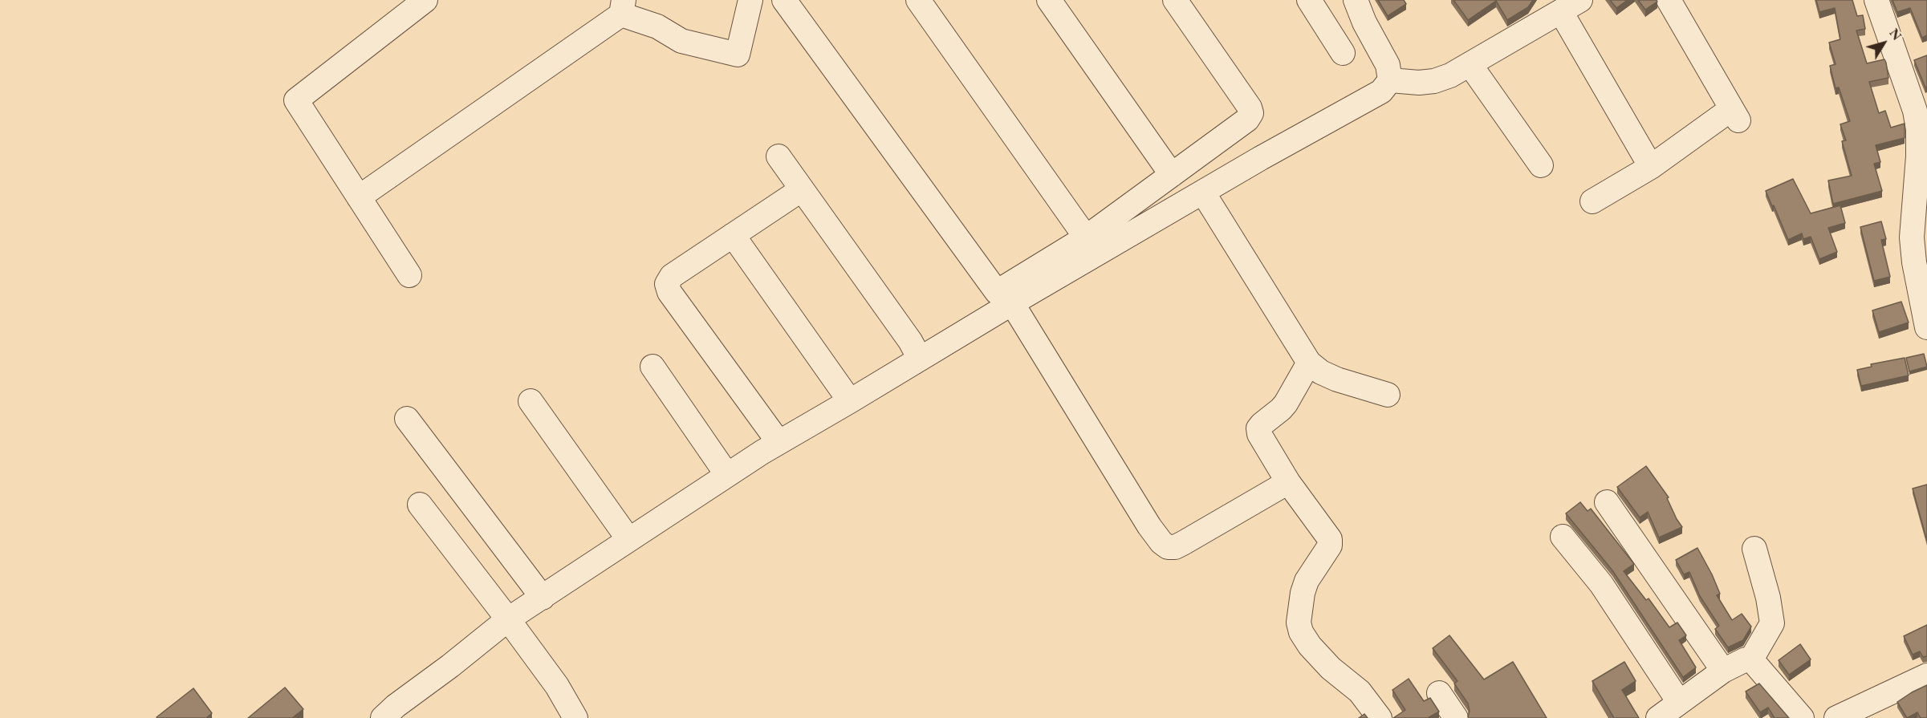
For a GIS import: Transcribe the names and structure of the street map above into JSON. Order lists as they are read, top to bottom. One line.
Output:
{"north":"top right"}
